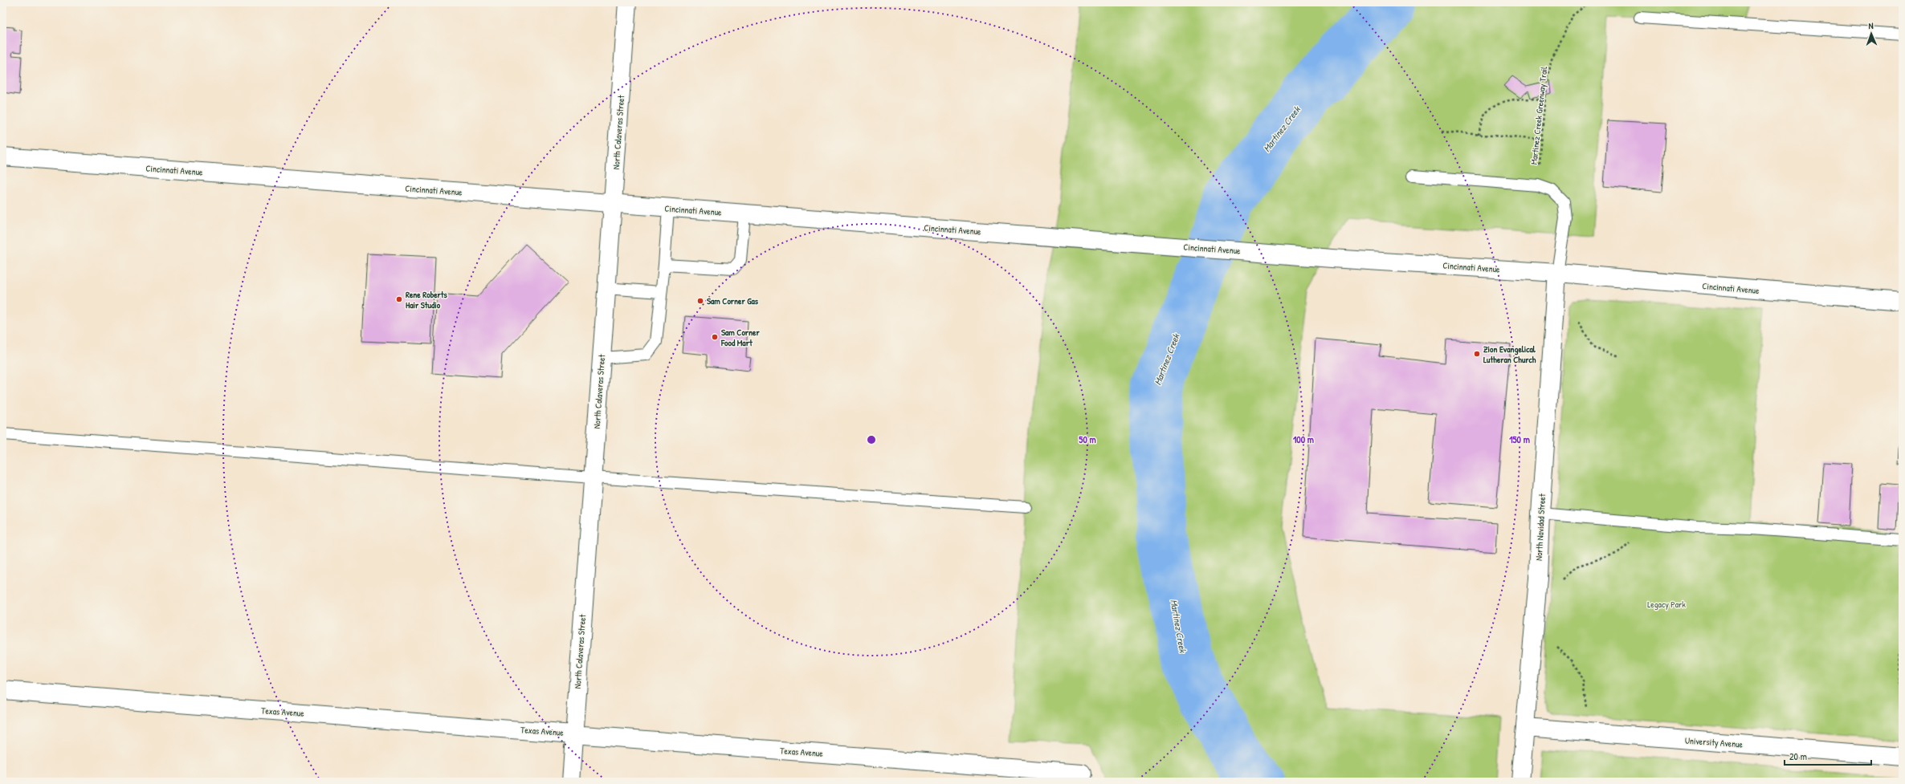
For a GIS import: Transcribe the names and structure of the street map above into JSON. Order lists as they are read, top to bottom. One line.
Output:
{"streets":{"street":["North Calaveras Street","Cincinnati Avenue","North Navidad Street","Texas Avenue","University Avenue"],"path":["Martinez Creek Greenway Trail"]},"crossings":[["North Calaveras Street","Cincinnati Avenue"],["North Calaveras Street","Texas Avenue"],["Cincinnati Avenue","North Navidad Street"],["North Navidad Street","University Avenue"]],"water":["Martinez Creek"],"parks":["Legacy Park"],"places":["Rene Roberts Hair Studio","Sam Corner Gas","Sam Corner Food Mart","Zion Evangelical Lutheran Church"],"scale_bar":"20 m","north":"top","rings":["50 m","100 m","150 m"]}
